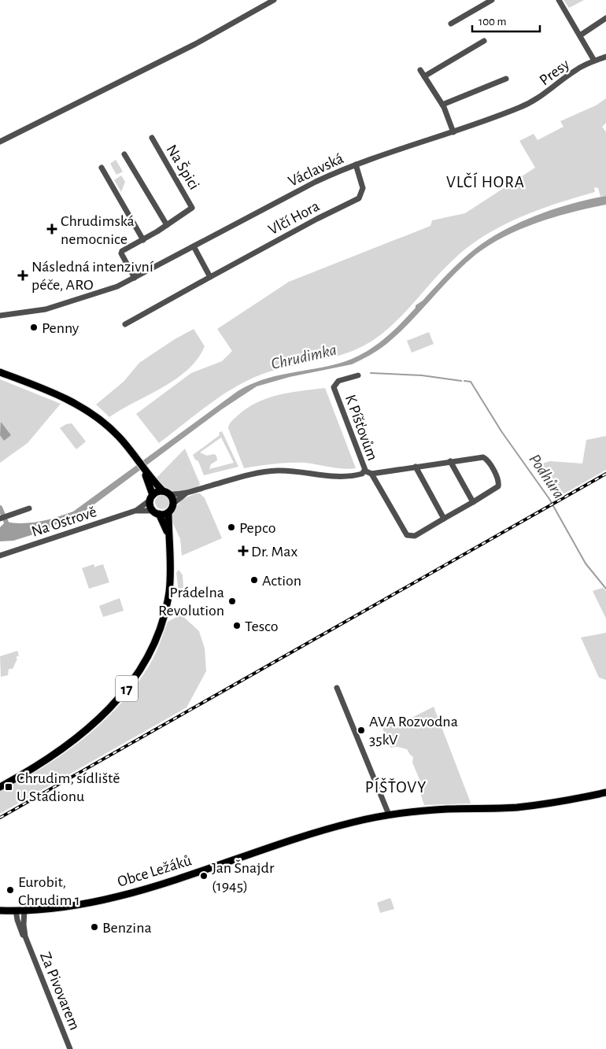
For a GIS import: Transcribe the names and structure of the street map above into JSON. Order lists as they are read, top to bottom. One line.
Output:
{"streets":{"main road":["17","Obce Ležáků"],"street":["Presy","Na Špici","Václavská","Vlčí Hora","K Píšťovům","Na Ostrově","Za Pivovarem"]},"crossings":[["Presy","Václavská"],["Václavská","Vlčí Hora"],["Na Ostrově","17"],["Obce Ležáků","Za Pivovarem"]],"districts":["VLČÍ HORA","PÍŠŤOVY"],"water":["Chrudimka","Podhůra"],"places":{"health":["Chrudimská nemocnice","Následná intenzivní péče, ARO","Dr. Max"],"other":["Penny","Pepco","Action","Prádelna Revolution","Tesco","AVA Rozvodna 35kV","Jan Šnajdr (1945)","Eurobit, Chrudim 1","Benzina"],"transit":["Chrudim, sídliště U Stadionu"]},"scale_bar":"100 m"}
